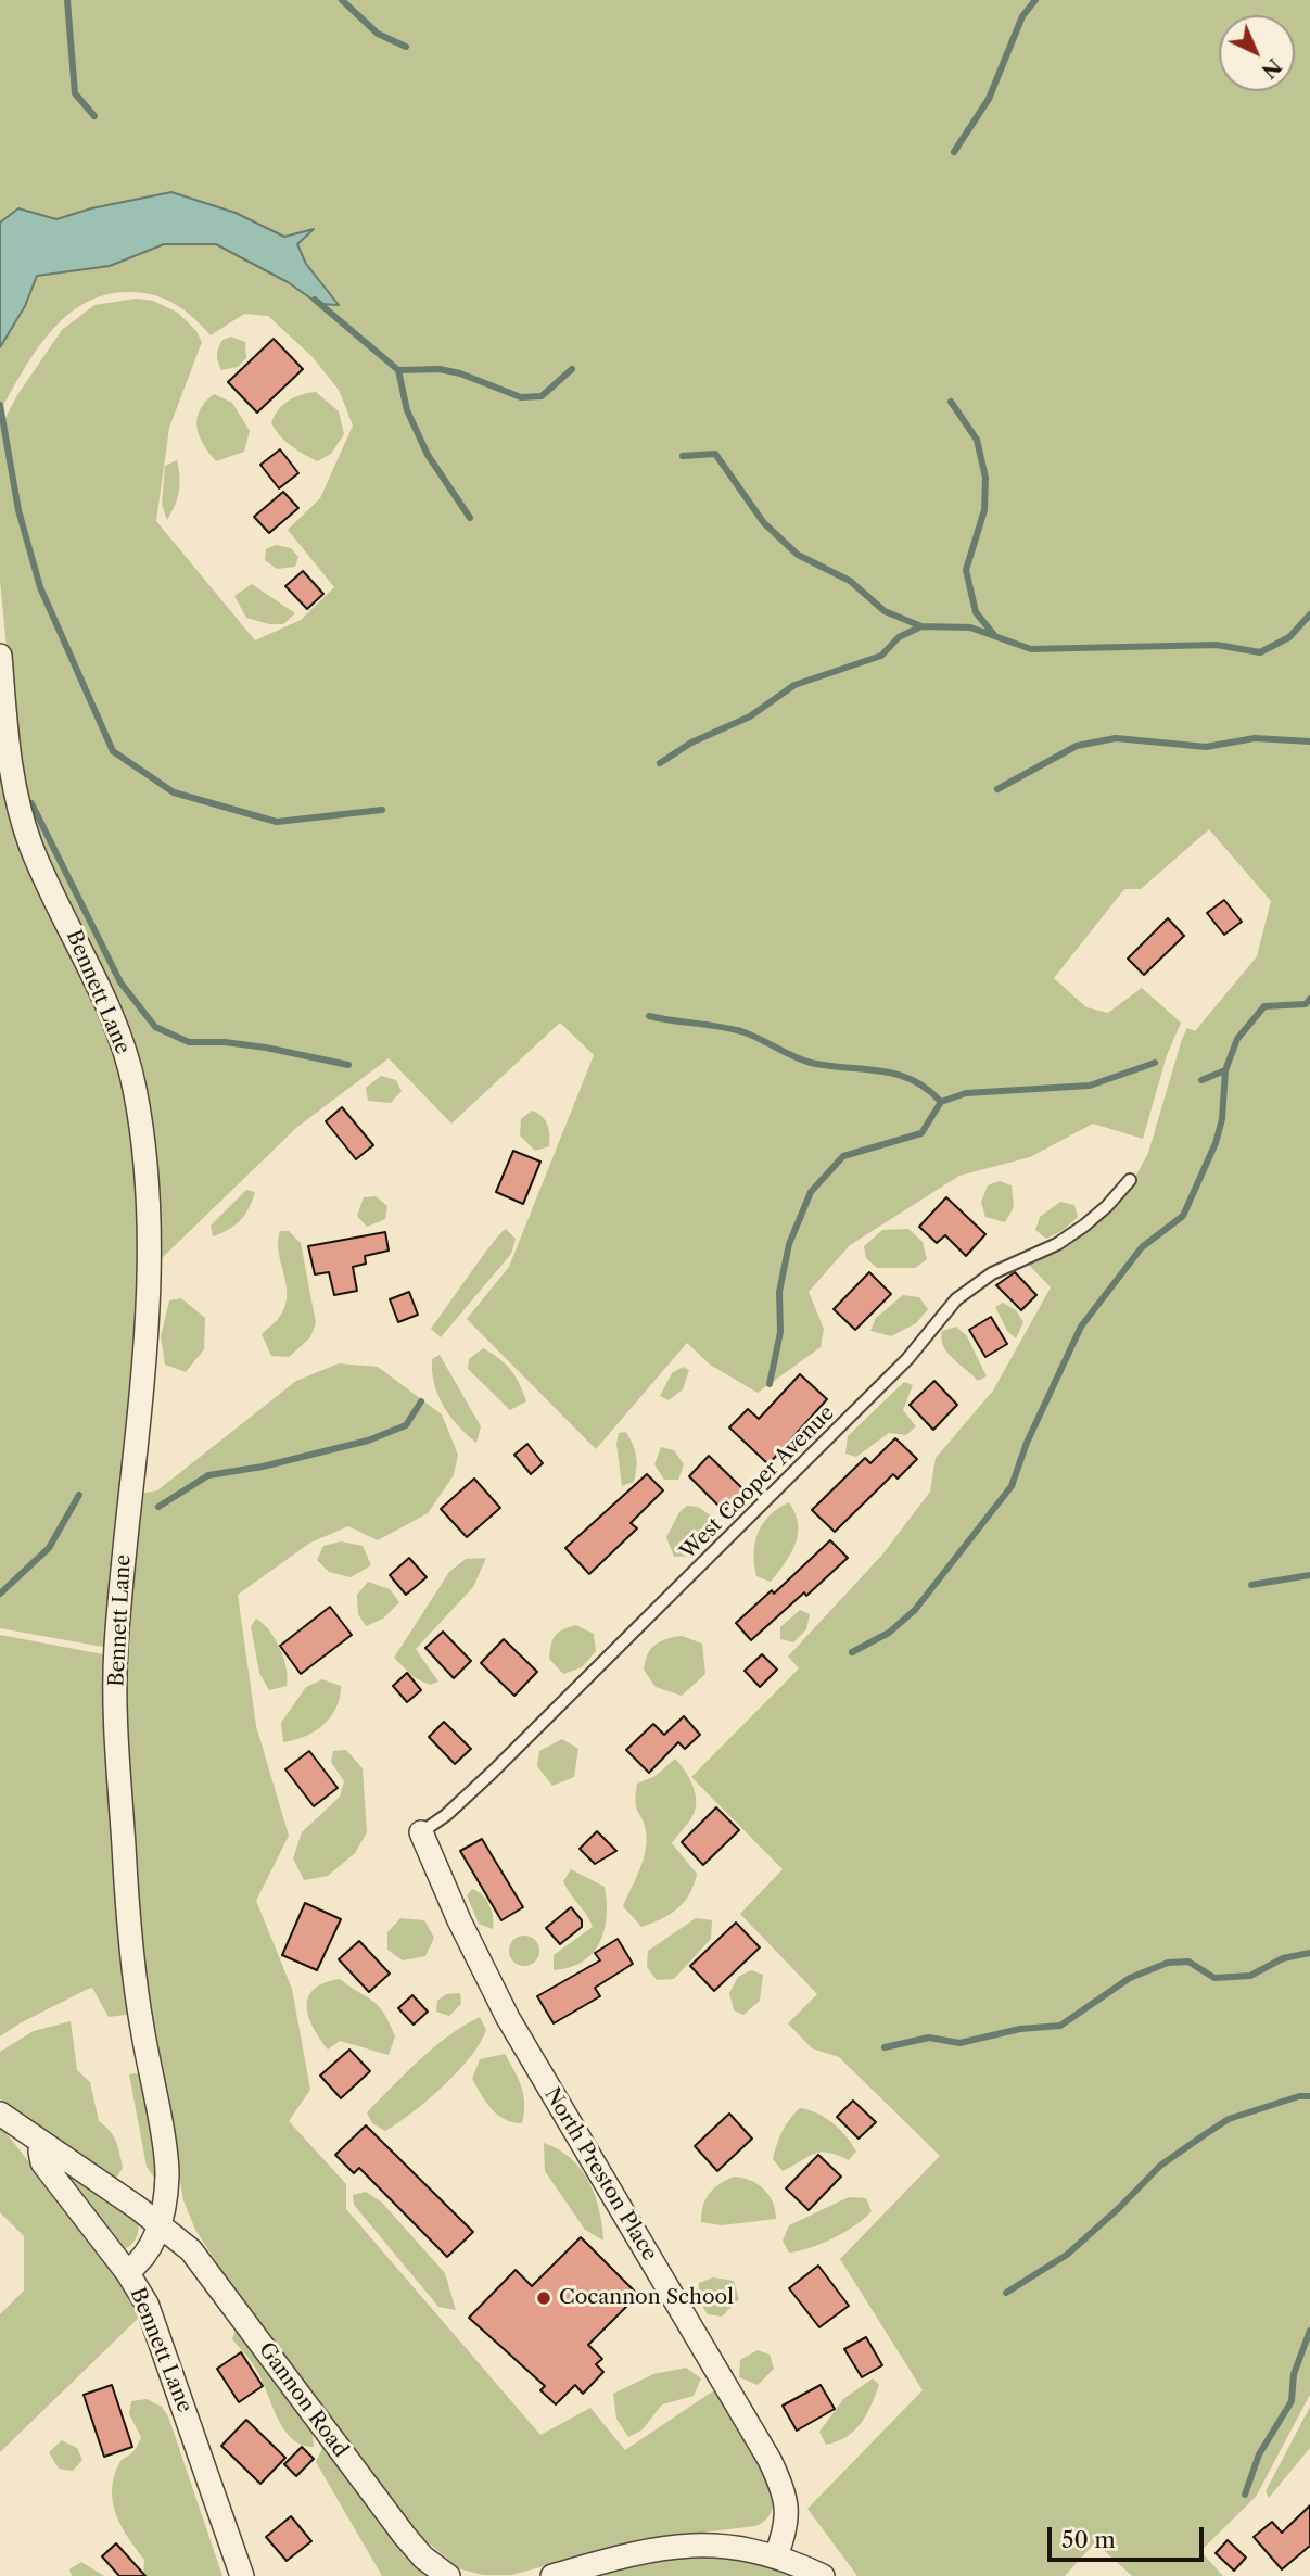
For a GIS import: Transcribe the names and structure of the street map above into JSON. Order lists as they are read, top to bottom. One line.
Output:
{"streets":{"street":["Bennett Lane","North Preston Place","Gannon Road"],"lane":["West Cooper Avenue"]},"crossings":[["Bennett Lane","Gannon Road"],["West Cooper Avenue","North Preston Place"]],"places":["Cocannon School"],"scale_bar":"50 m","north":"bottom right"}
